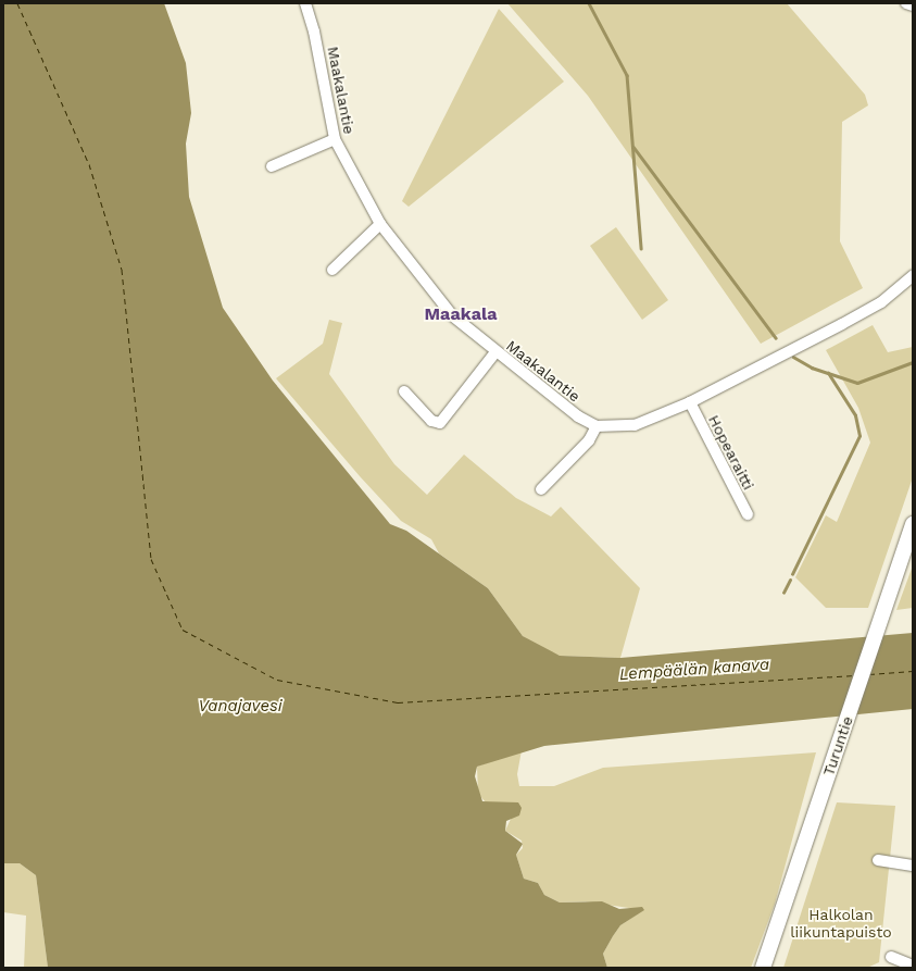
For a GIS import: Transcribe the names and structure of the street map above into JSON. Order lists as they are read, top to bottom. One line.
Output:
{"streets":{"main road":["Turuntie"],"street":["Maakalantie","Hopearaitti"]},"crossings":[["Maakalantie","Hopearaitti"]],"districts":["Maakala"],"water":["Lempäälän kanava","Vanajavesi"],"parks":["Halkolan liikuntapuisto"]}
